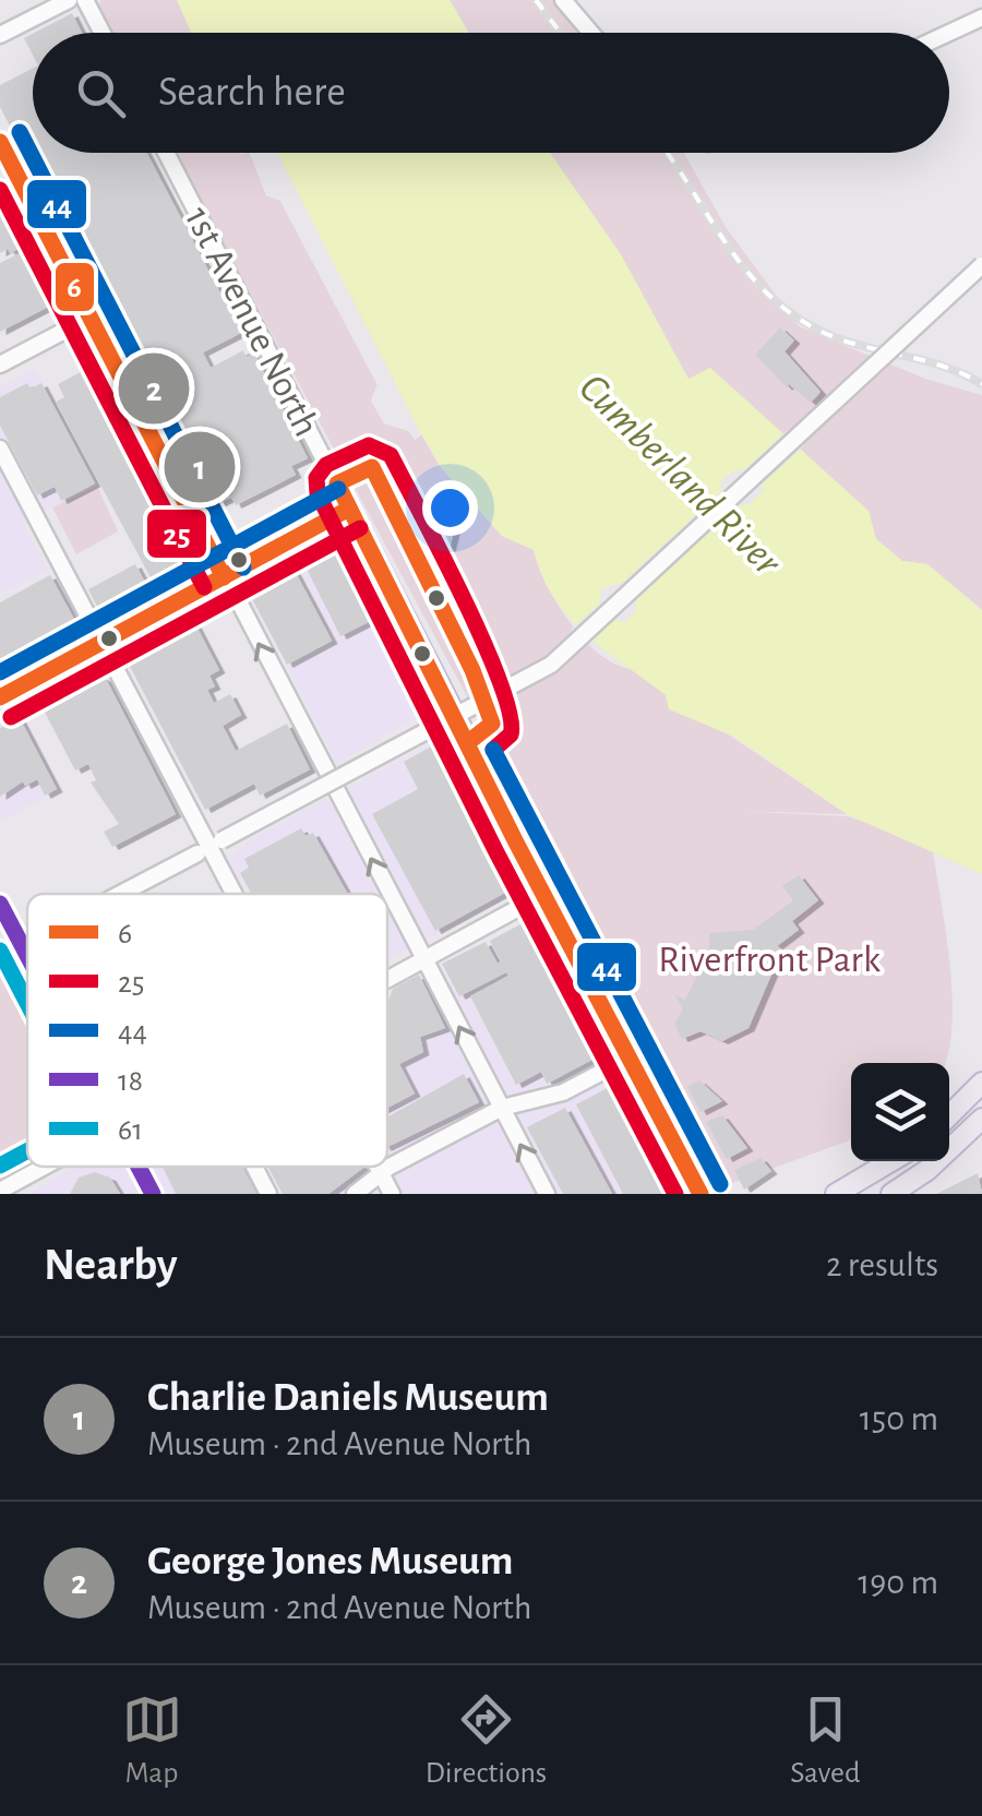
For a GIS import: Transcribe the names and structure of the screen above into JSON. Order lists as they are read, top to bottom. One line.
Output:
{"streets":{"street":["1st Avenue North"]},"water":["Cumberland River"],"parks":["Riverfront Park"],"lines":["transit line 44","transit line 6","transit line 25","transit line 18","transit line 61"],"legend":["6","25","44","18","61"],"page":{"search":"Search here","pins":["2","1"],"heading":["Nearby","2 results"],"list":[{"mark":"1","name":"Charlie Daniels Museum","note":"Museum · 2nd Avenue North","value":"150 m"},{"mark":"2","name":"George Jones Museum","note":"Museum · 2nd Avenue North","value":"190 m"}],"nav":["Map","Directions","Saved"]}}
